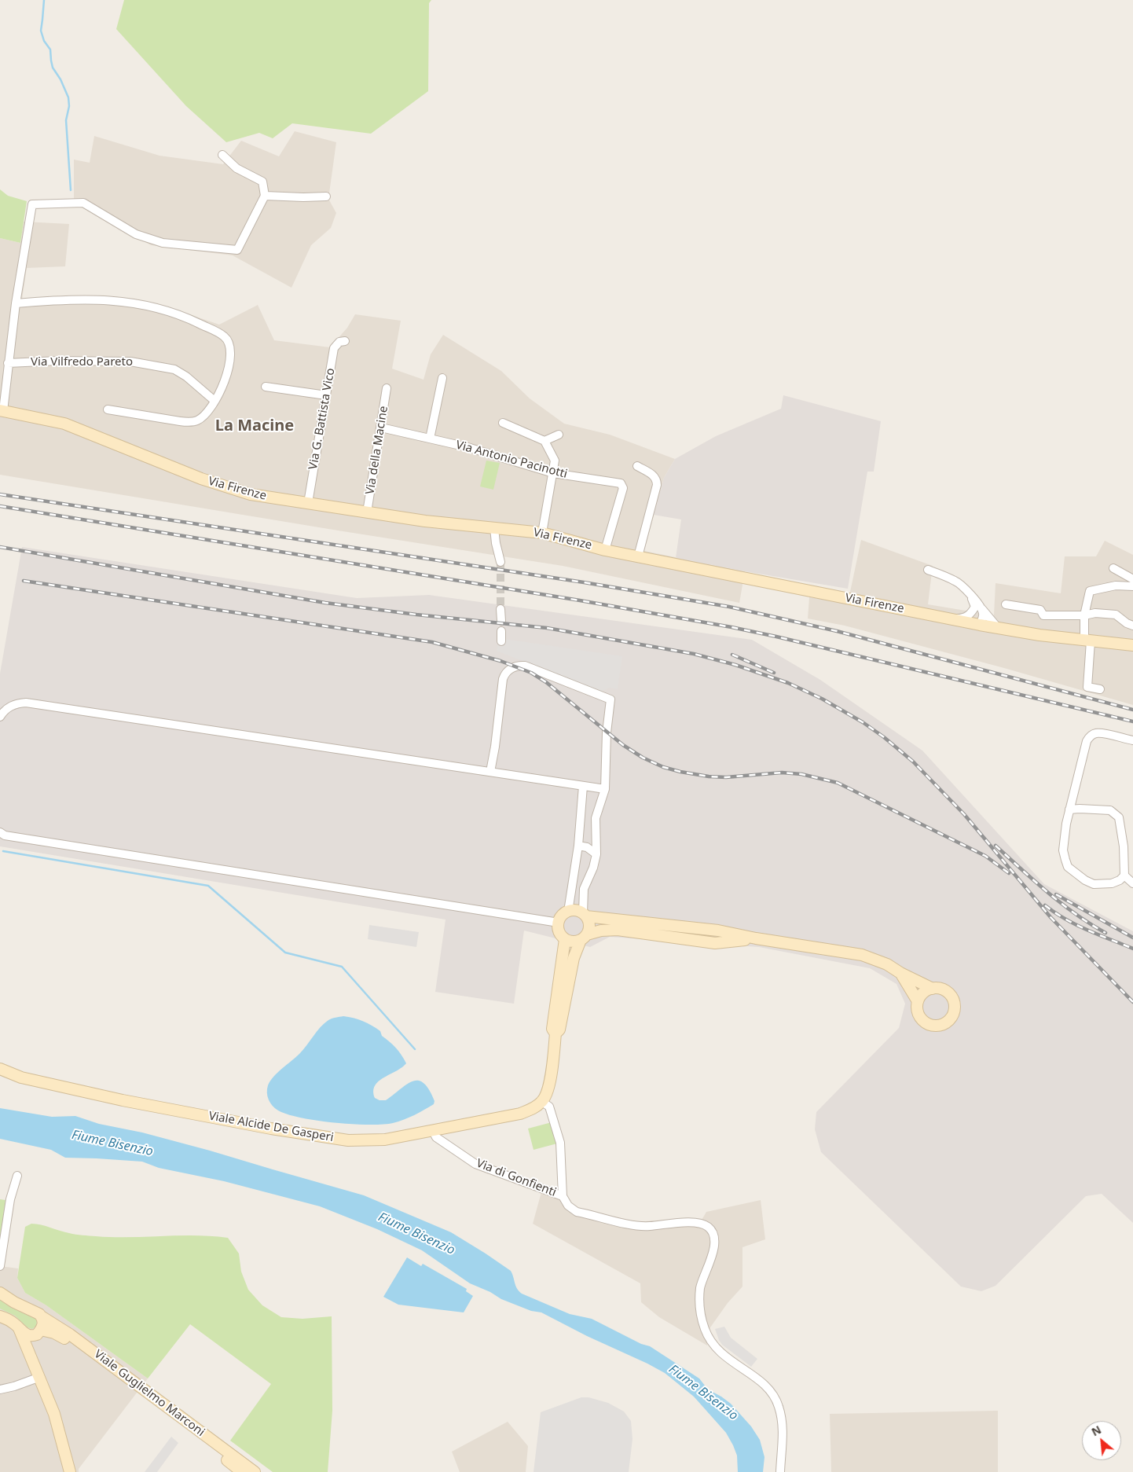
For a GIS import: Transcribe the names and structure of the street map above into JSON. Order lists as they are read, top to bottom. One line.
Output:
{"streets":{"street":["Via Vilfredo Pareto","Via G. Battista Vico","Via della Macine","Via Antonio Pacinotti","Via Firenze","Viale Alcide De Gasperi","Via di Gonfienti","Viale Guglielmo Marconi"]},"crossings":[["Via G. Battista Vico","Via Firenze"],["Via della Macine","Via Antonio Pacinotti"],["Via della Macine","Via Firenze"],["Via Antonio Pacinotti","Via Firenze"],["Viale Alcide De Gasperi","Via di Gonfienti"]],"districts":["La Macine"],"water":["Fiume Bisenzio"],"north":"top left"}
